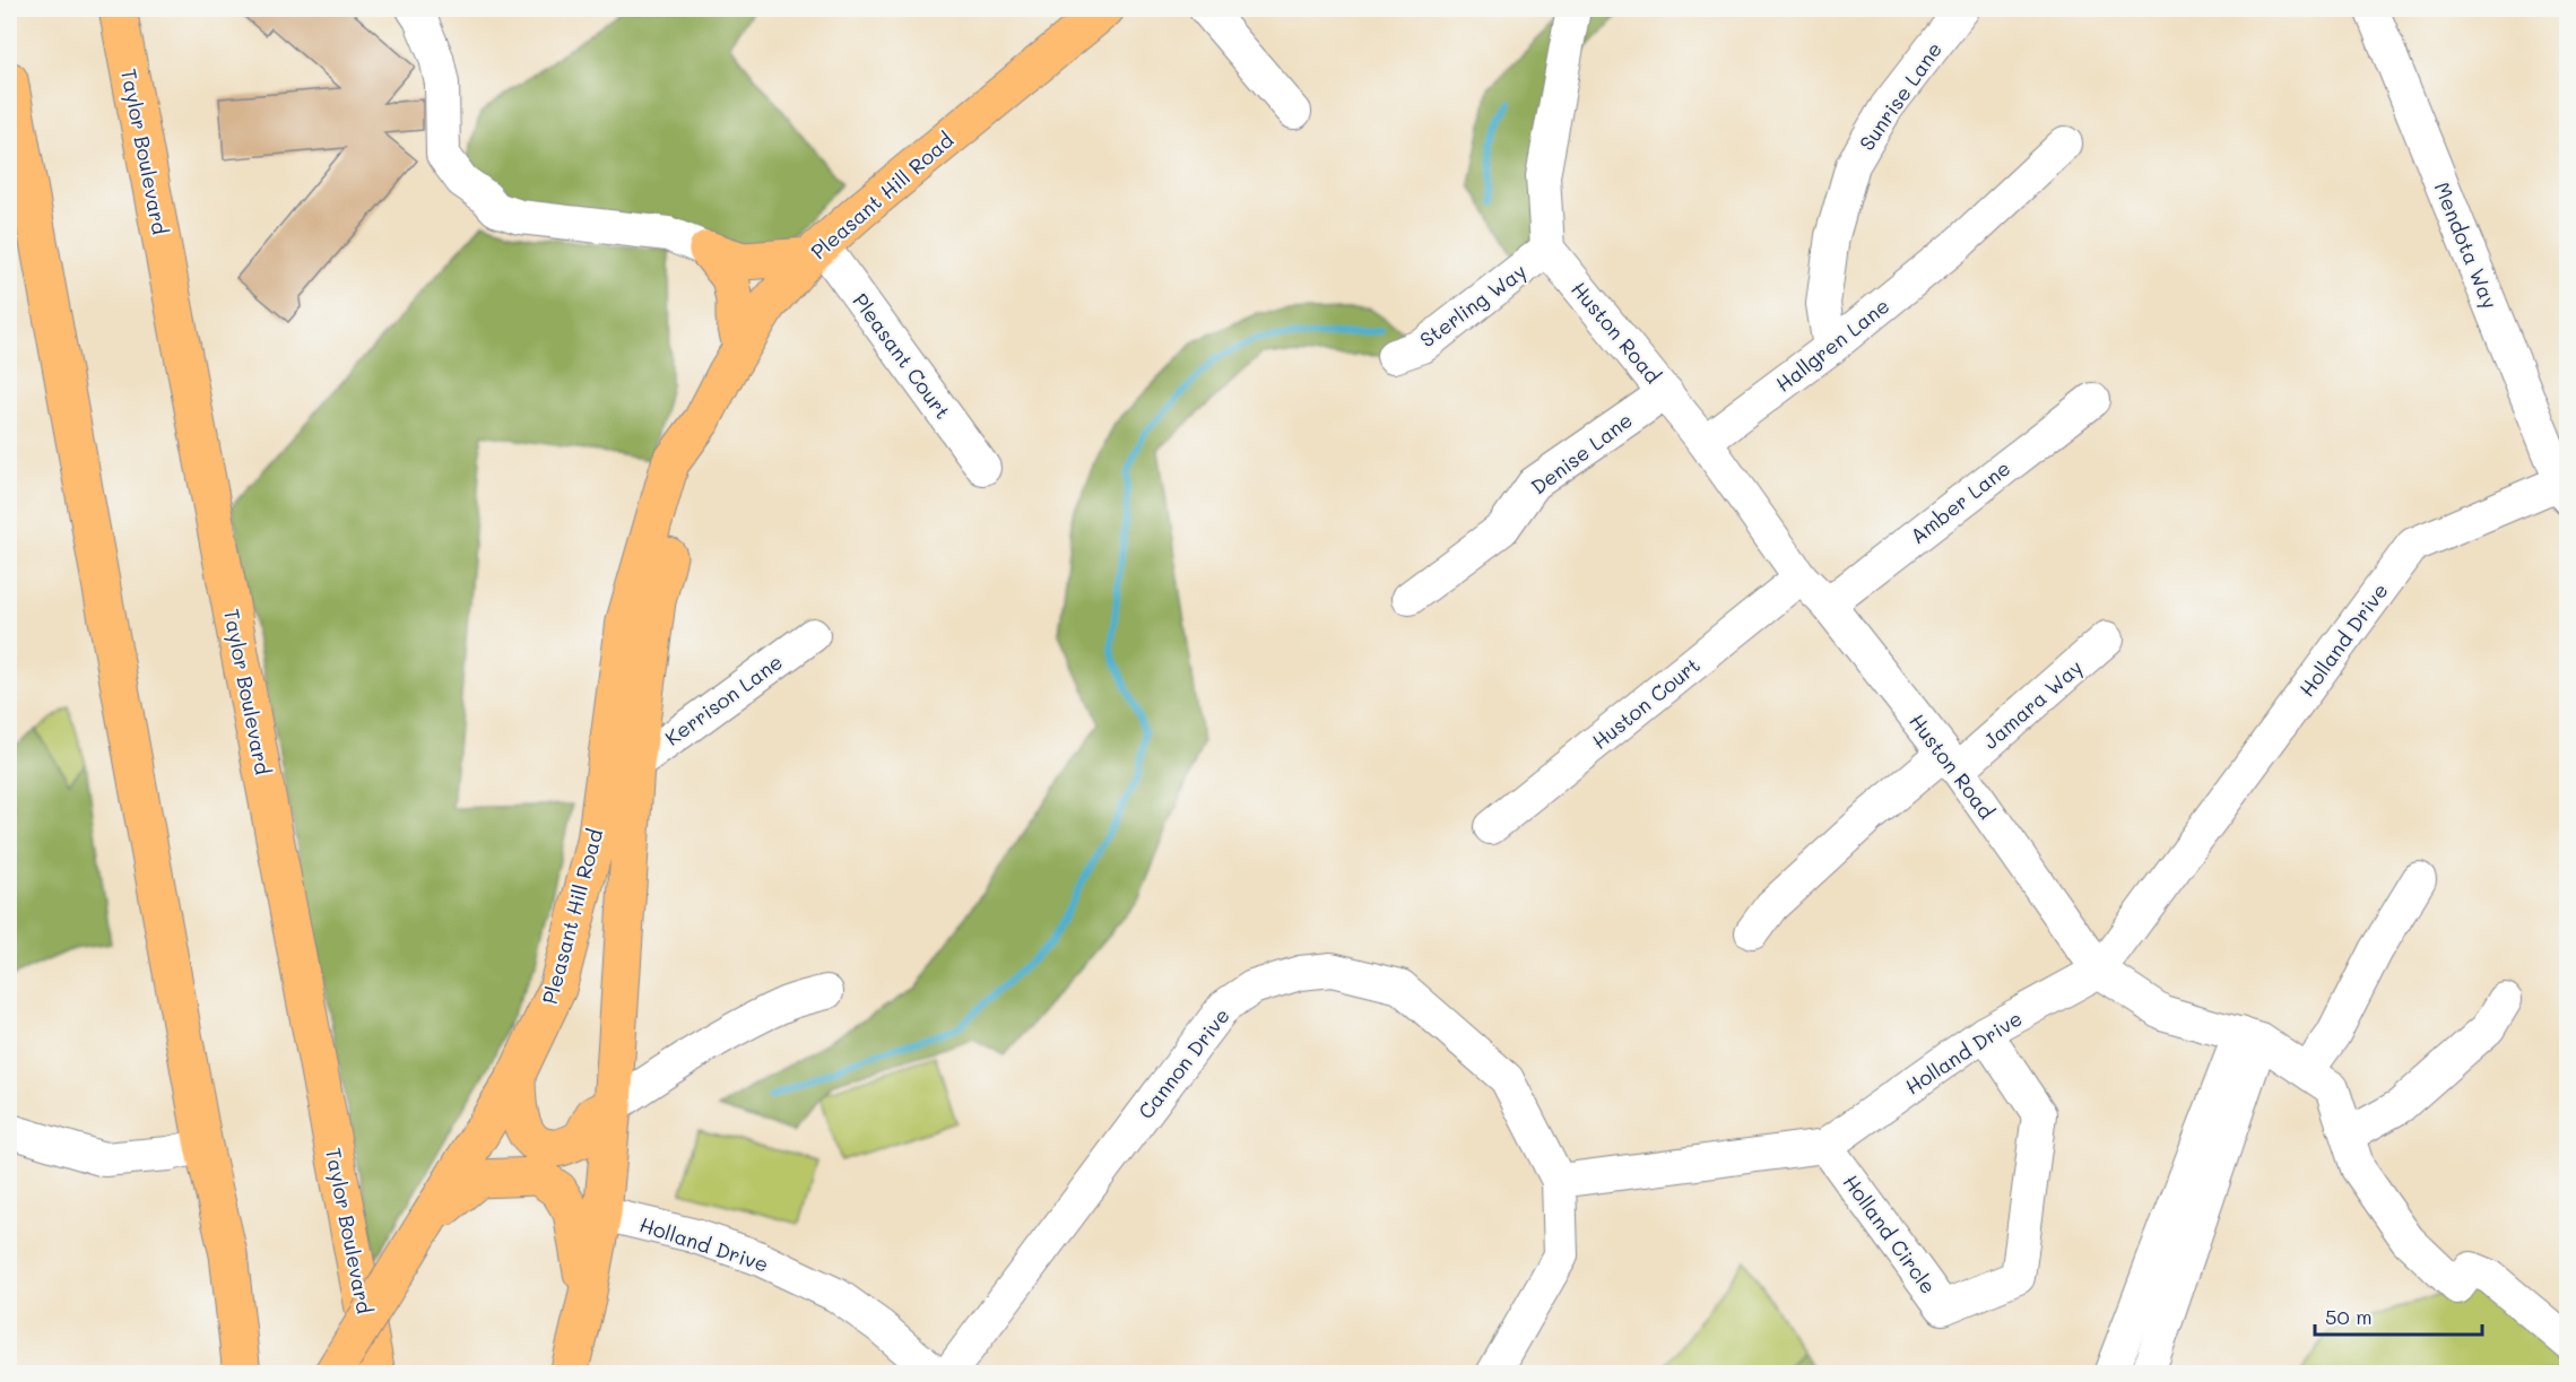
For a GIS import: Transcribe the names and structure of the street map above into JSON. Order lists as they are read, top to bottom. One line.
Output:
{"streets":{"main road":["Taylor Boulevard","Pleasant Hill Road"],"street":["Sunrise Lane","Mendota Way","Sterling Way","Huston Road","Hallgren Lane","Pleasant Court","Denise Lane","Amber Lane","Holland Drive","Kerrison Lane","Huston Court","Jamara Way","Cannon Drive","Holland Circle"]},"crossings":[["Sunrise Lane","Hallgren Lane"],["Pleasant Hill Road","Pleasant Court"],["Pleasant Hill Road","Holland Drive"],["Pleasant Hill Road","Kerrison Lane"],["Mendota Way","Holland Drive"],["Sterling Way","Huston Road"],["Huston Road","Hallgren Lane"],["Huston Road","Denise Lane"],["Huston Road","Amber Lane"],["Huston Road","Holland Drive"],["Huston Road","Huston Court"],["Huston Road","Jamara Way"],["Holland Drive","Cannon Drive"],["Holland Drive","Holland Circle"]],"scale_bar":"50 m"}
